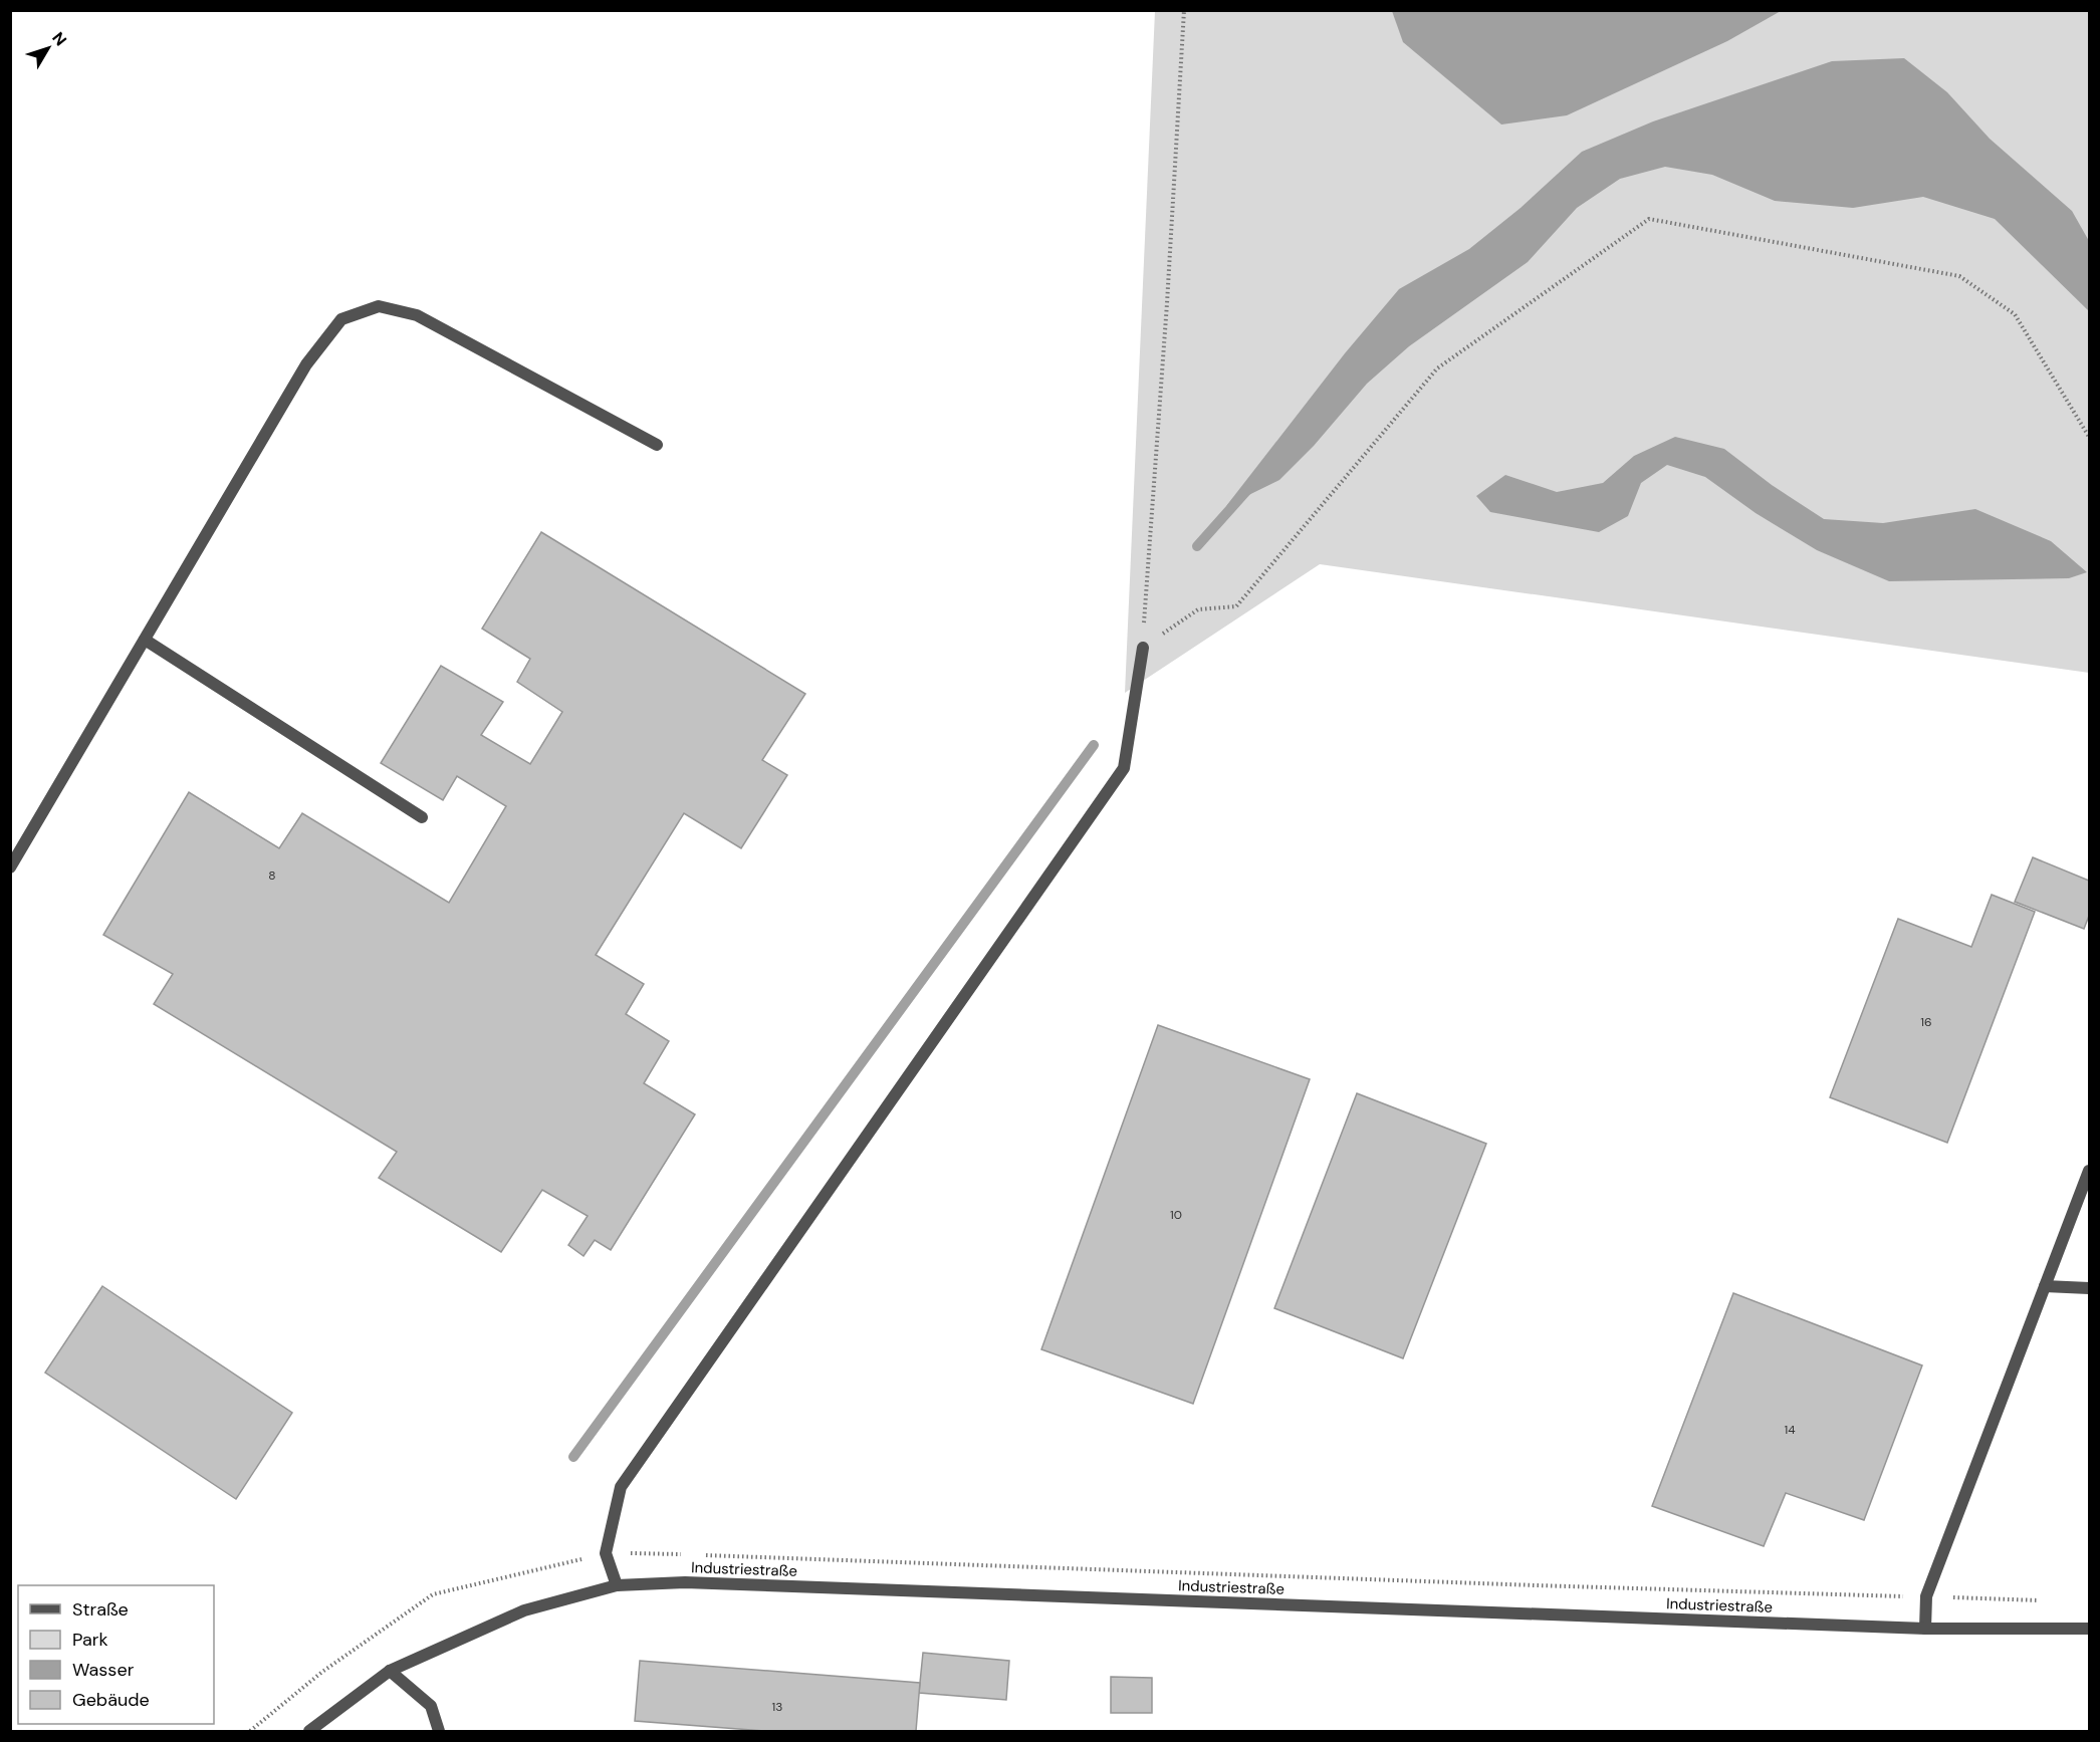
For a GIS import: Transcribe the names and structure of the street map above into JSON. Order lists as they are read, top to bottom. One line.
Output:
{"streets":{"street":["Industriestraße"]},"house_numbers":["8","16","10","14","13"],"legend":["Straße","Park","Wasser","Gebäude"],"north":"top right"}
